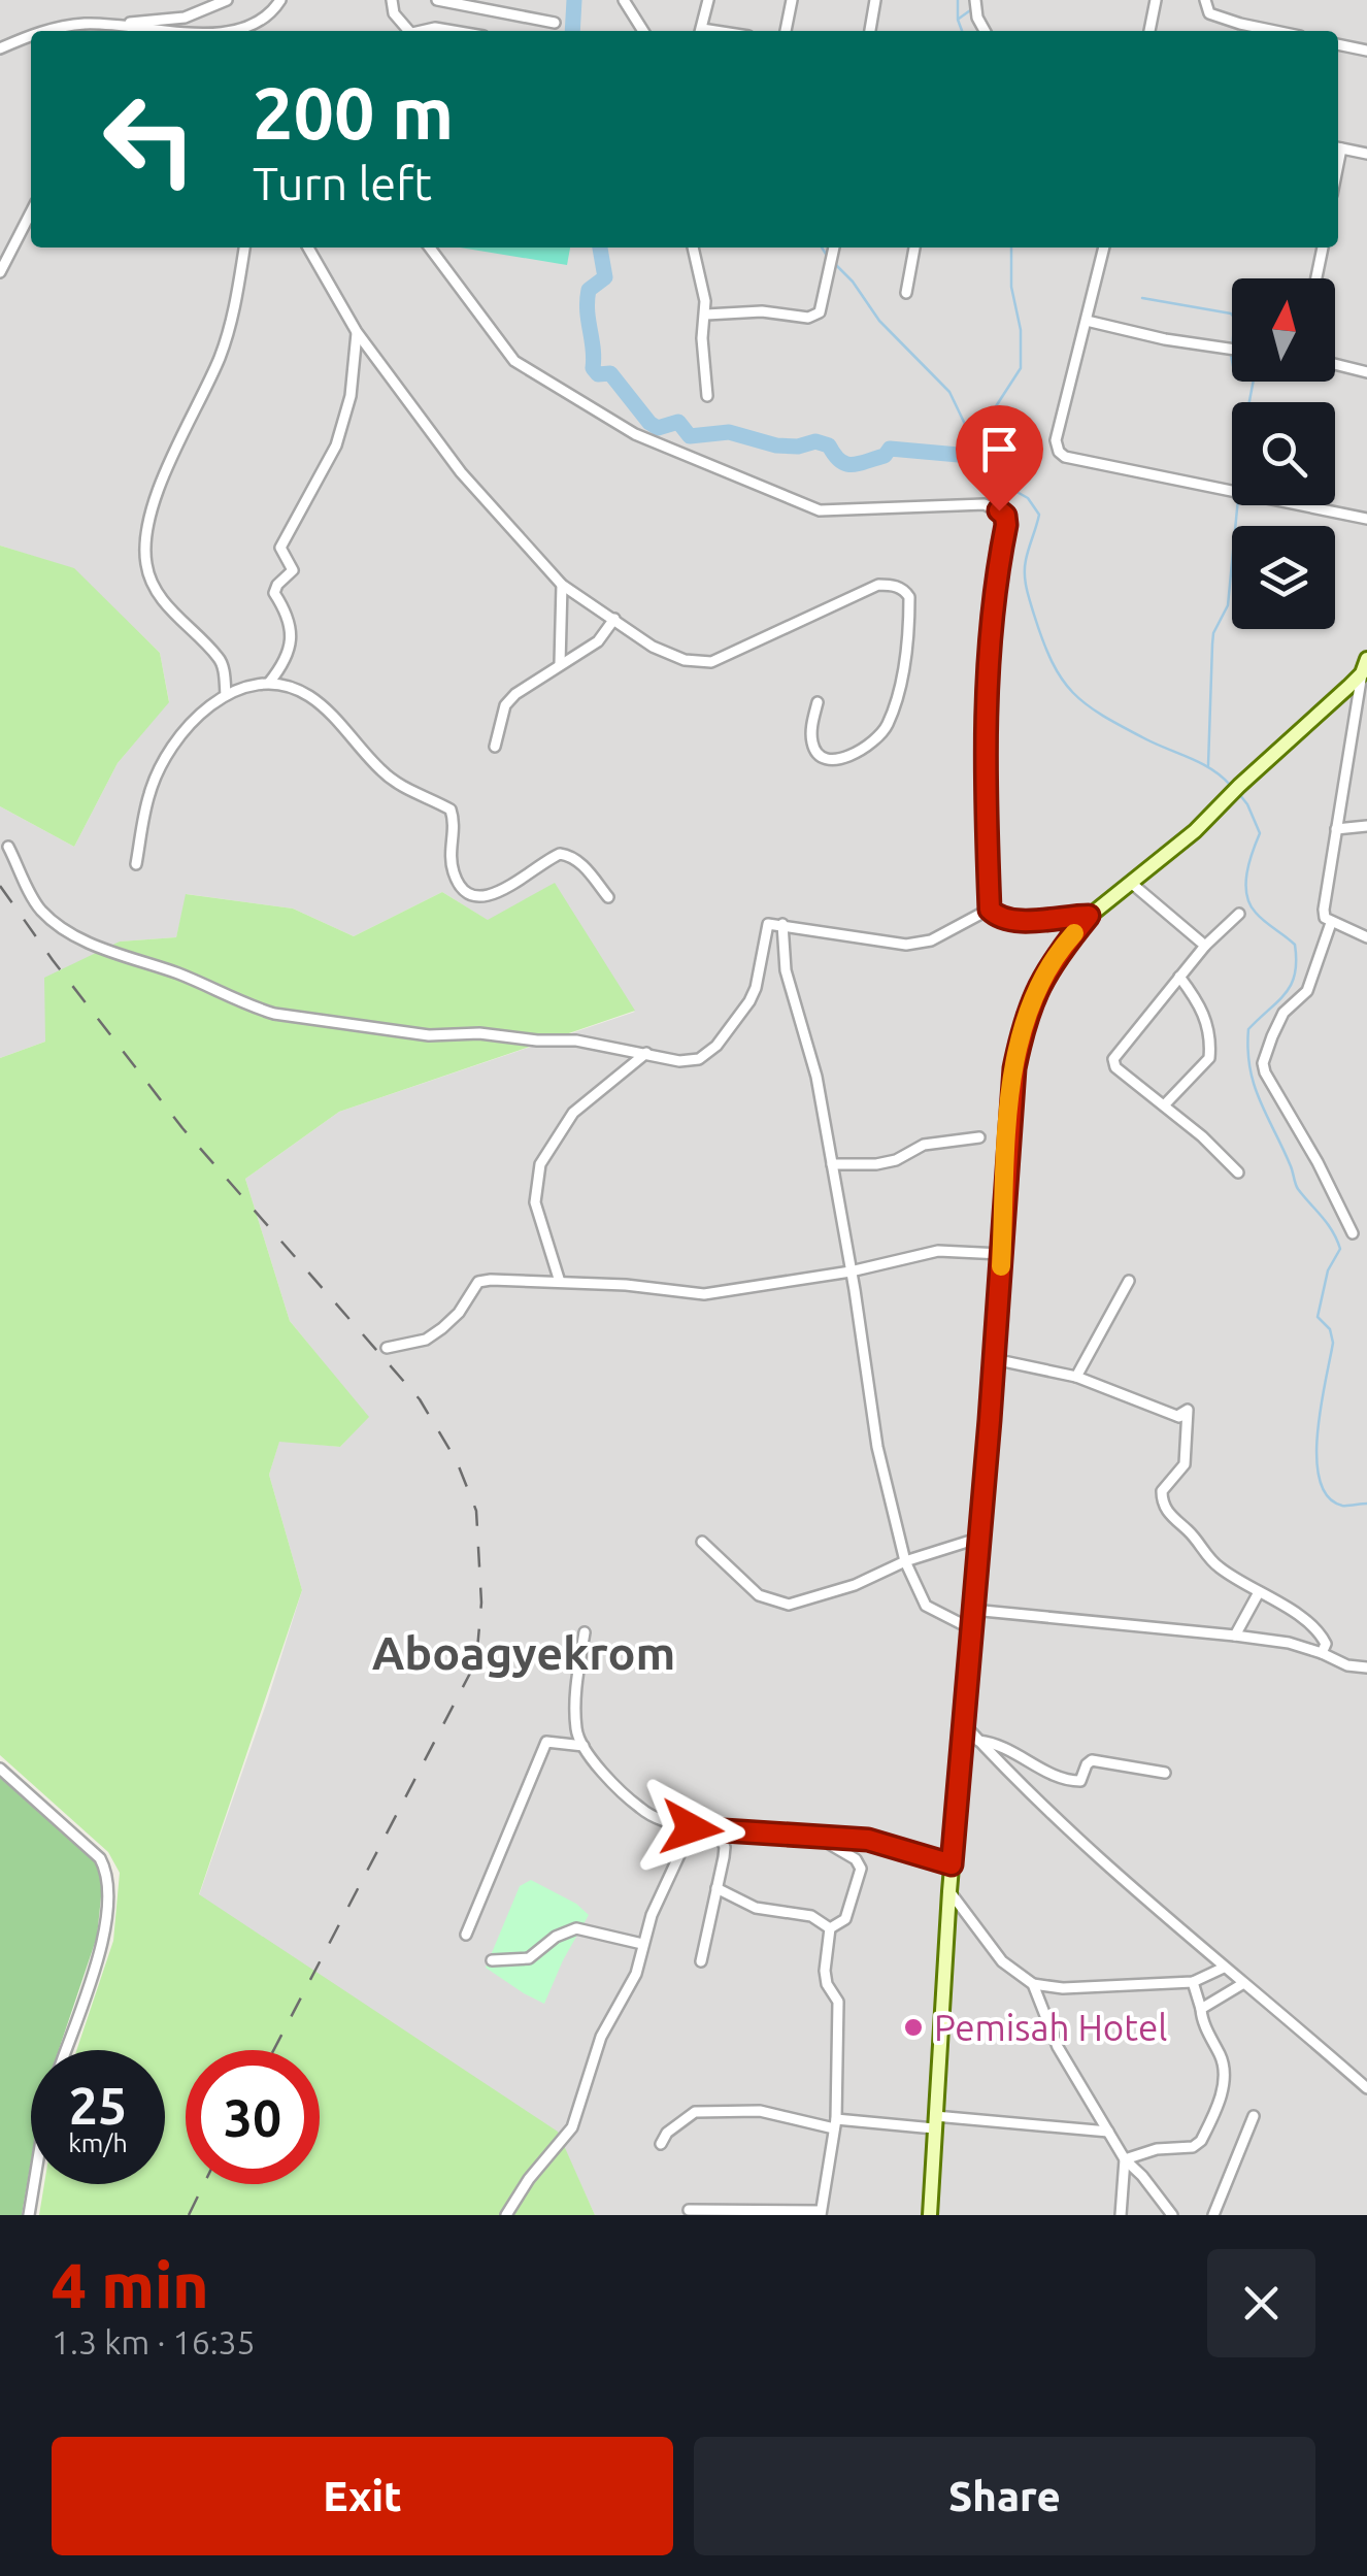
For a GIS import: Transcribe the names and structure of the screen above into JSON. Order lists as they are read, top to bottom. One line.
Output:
{"districts":["Aboagyekrom"],"places":["Pemisah Hotel"],"north":"top","page":{"turn":["200 m","Turn left"],"speed":"25 km/h","limit":"30","heading":["4 min","1.3 km · 16:35"],"buttons":["Exit","Share"]}}
